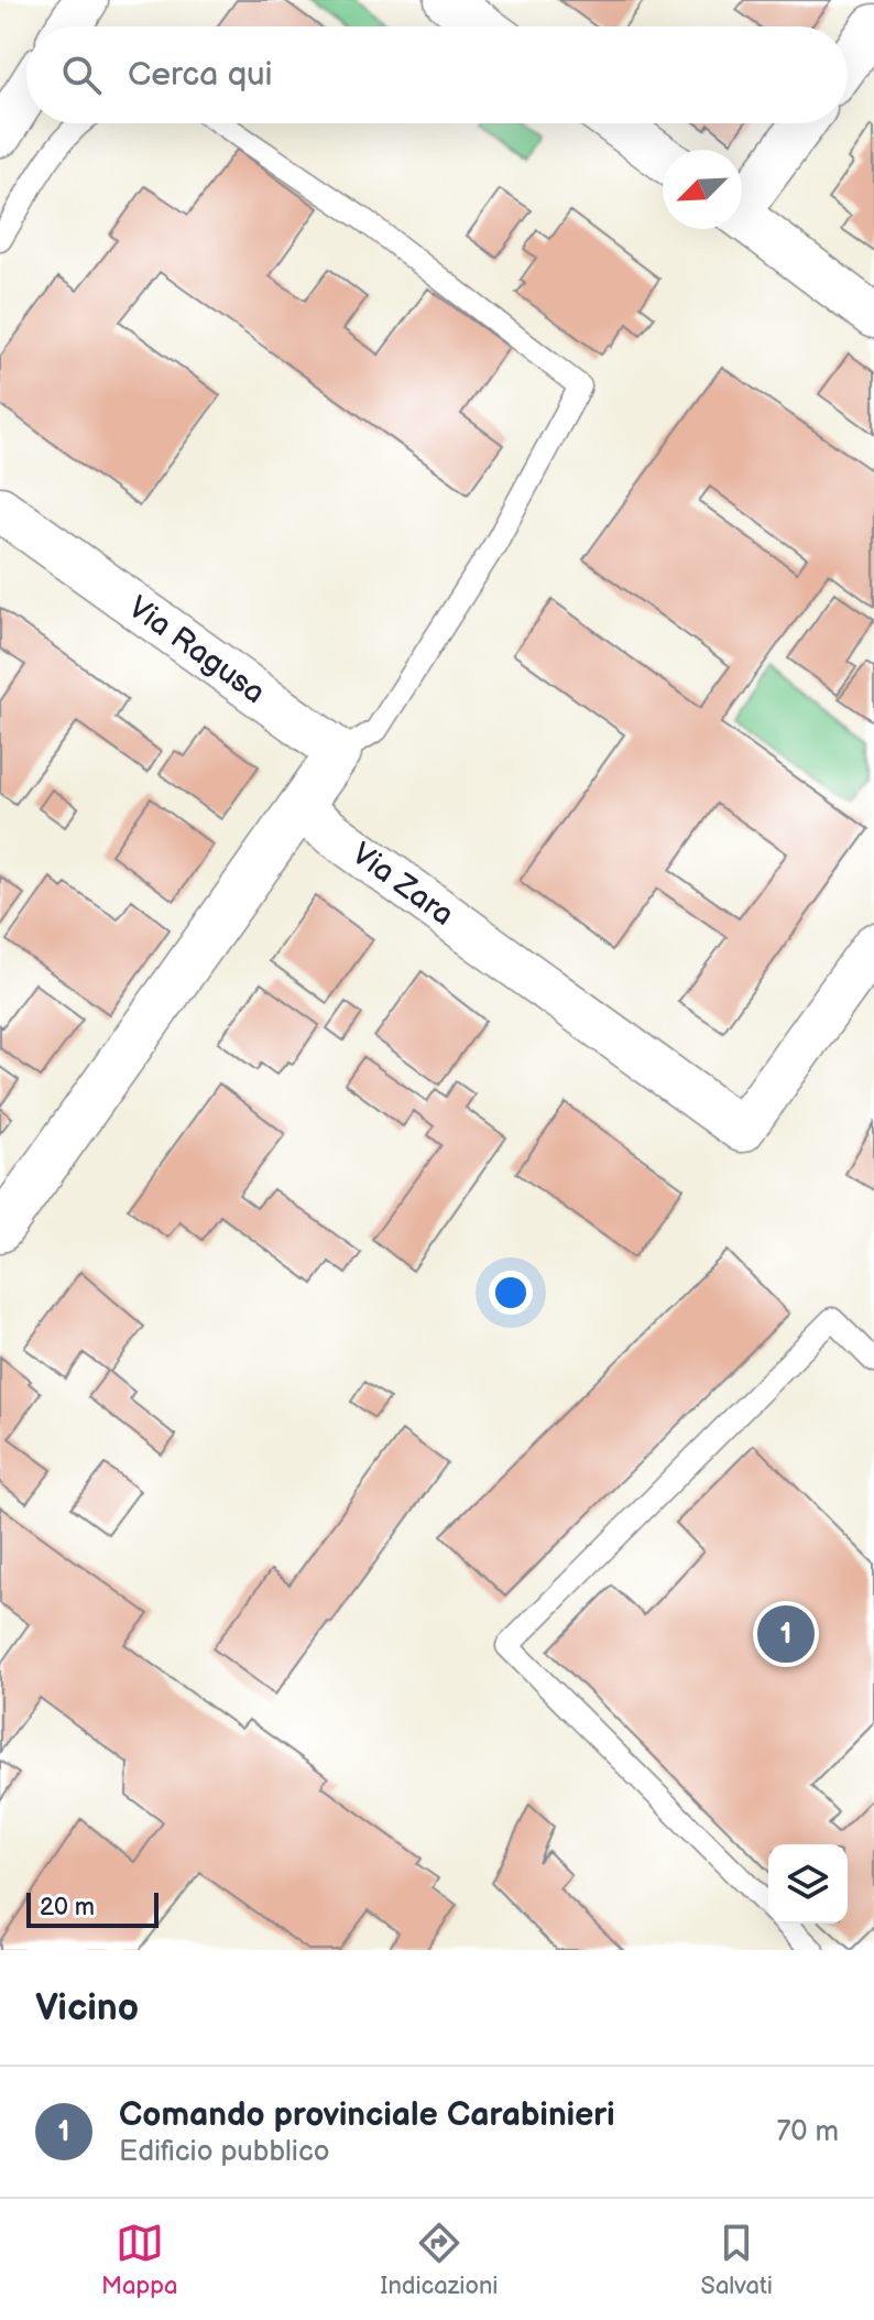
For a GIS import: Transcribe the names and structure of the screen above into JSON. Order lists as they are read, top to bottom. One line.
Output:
{"streets":{"street":["Via Ragusa","Via Zara"]},"scale_bar":"20 m","north":"bottom left","page":{"search":"Cerca qui","pins":"1","scale":"20 m","heading":"Vicino","list":[{"mark":"1","name":"Comando provinciale Carabinieri","note":"Edificio pubblico","value":"70 m"}],"nav":["Mappa","Indicazioni","Salvati"]}}
